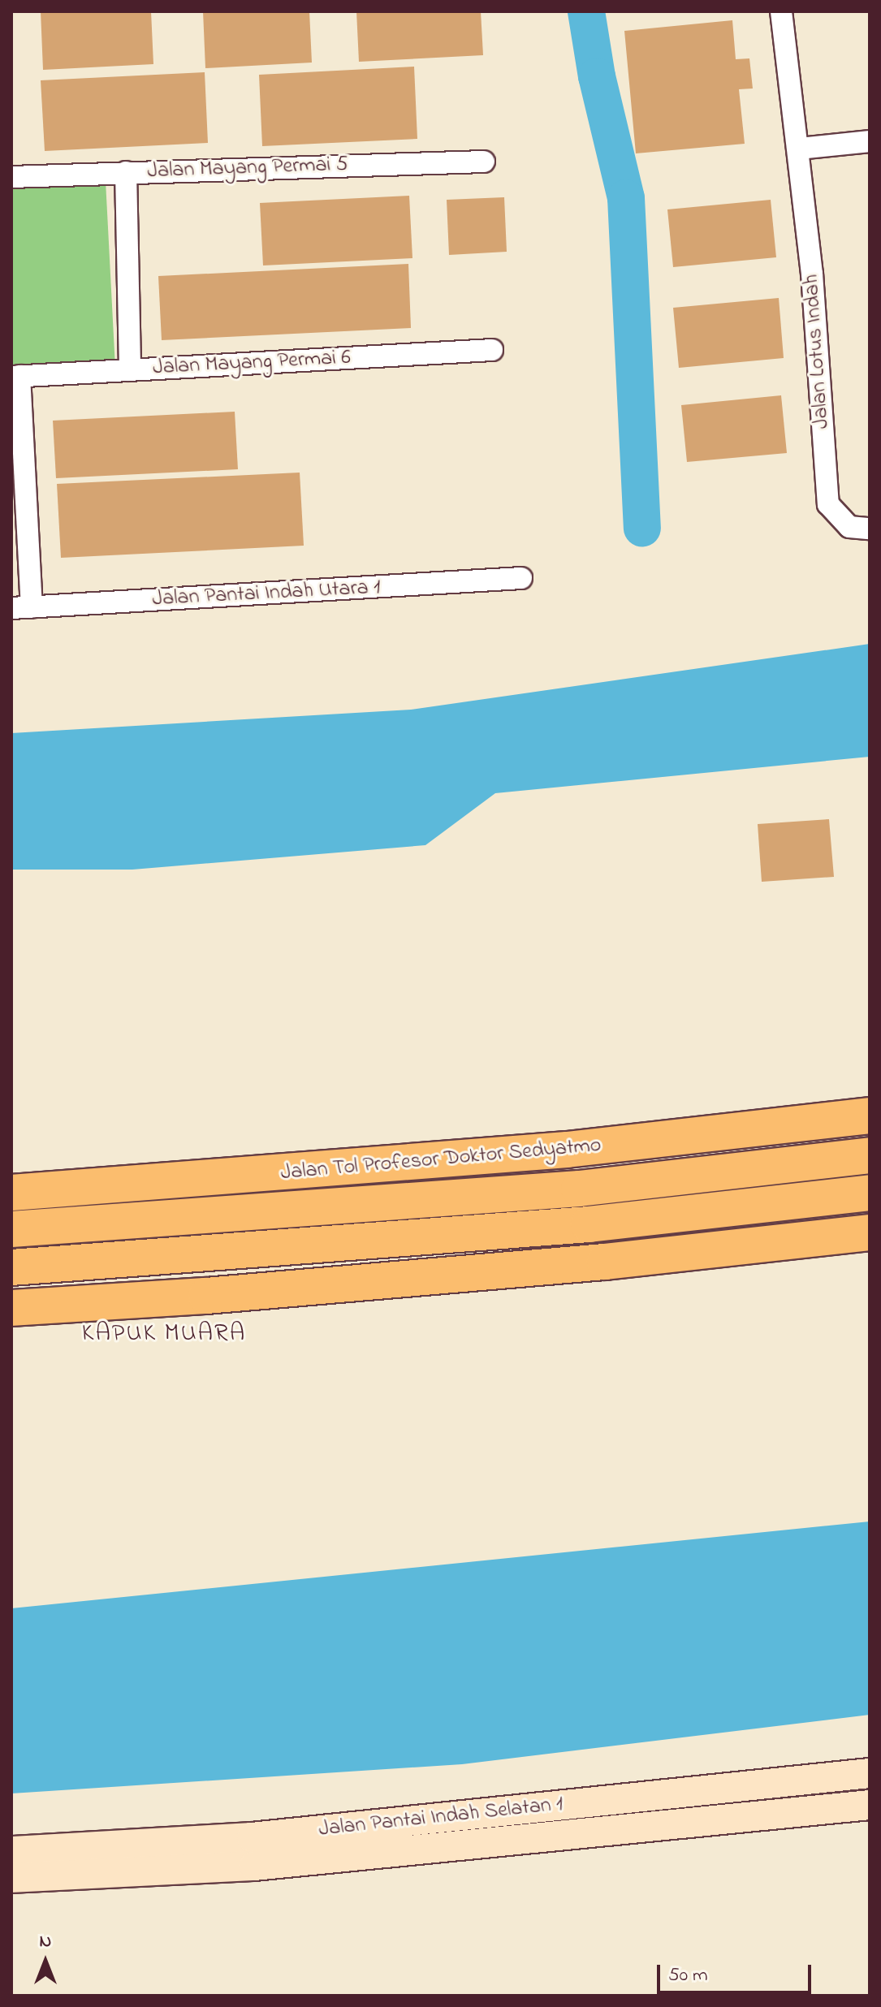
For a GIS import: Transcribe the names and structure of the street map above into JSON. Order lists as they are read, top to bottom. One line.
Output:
{"streets":{"highway":["Jalan Tol Profesor Doktor Sedyatmo"],"street":["Jalan Mayang Permai 5","Jalan Lotus Indah","Jalan Mayang Permai 6","Jalan Pantai Indah Utara 1","Jalan Pantai Indah Selatan 1"]},"districts":["KAPUK MUARA"],"scale_bar":"50 m","north":"top"}
